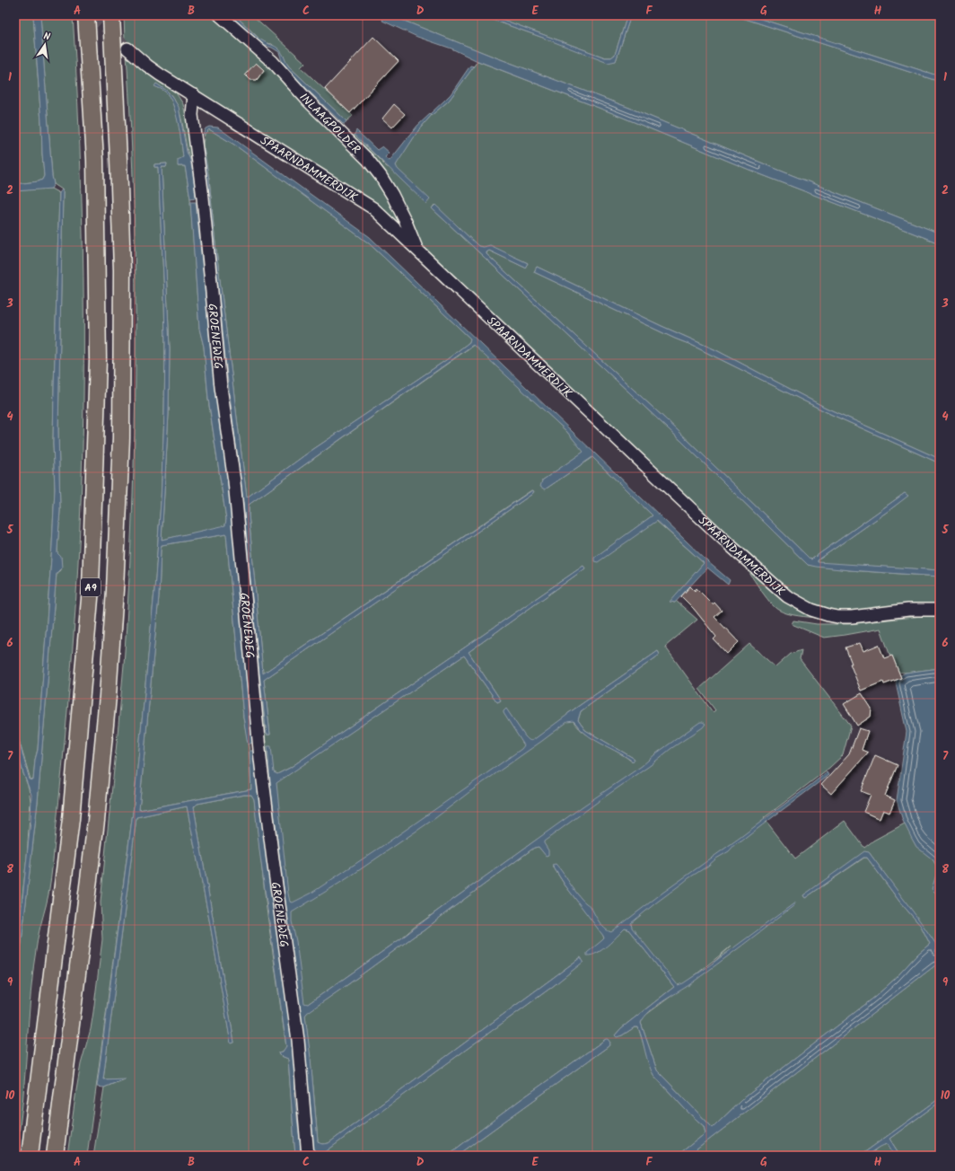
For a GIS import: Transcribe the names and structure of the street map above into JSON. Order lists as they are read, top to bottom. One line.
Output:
{"streets":{"highway":["A9"],"street":["INLAAGPOLDER","SPAARNDAMMERDIJK","GROENEWEG"]},"crossings":[["INLAAGPOLDER","SPAARNDAMMERDIJK"],["SPAARNDAMMERDIJK","GROENEWEG"]],"north":"top","grid":{"columns":["A","B","C","D","E","F","G","H"],"rows":["1","2","3","4","5","6","7","8","9","10"]}}
